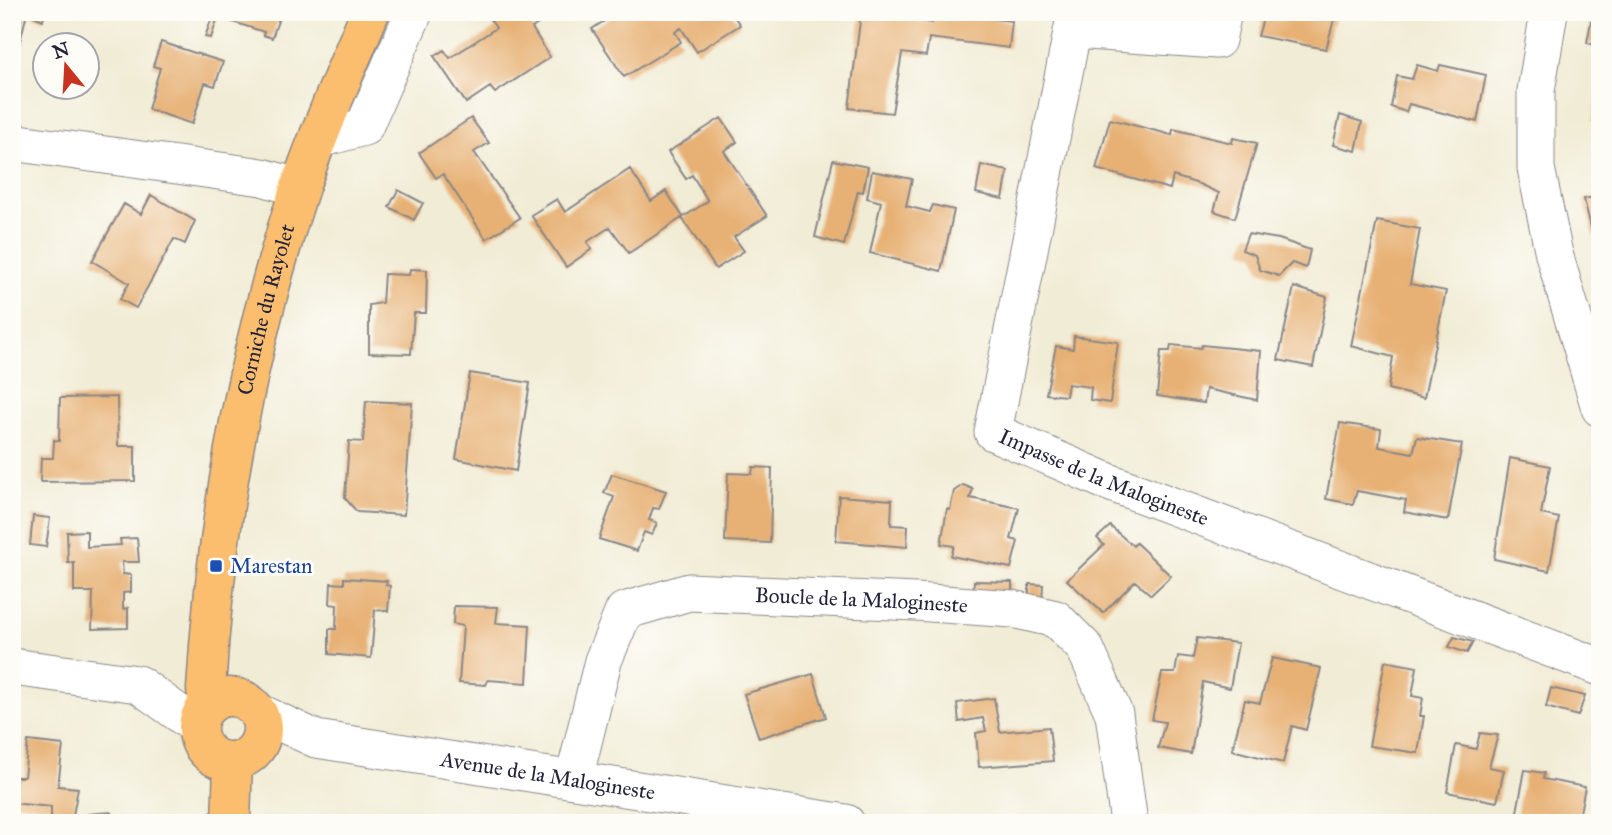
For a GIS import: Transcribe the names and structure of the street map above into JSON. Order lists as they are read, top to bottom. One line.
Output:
{"streets":{"main road":["Corniche du Rayolet"],"street":["Impasse de la Malogineste","Boucle de la Malogineste","Avenue de la Malogineste"]},"crossings":[["Corniche du Rayolet","Avenue de la Malogineste"],["Boucle de la Malogineste","Avenue de la Malogineste"]],"places":{"transit":["Marestan"]},"north":"top"}
